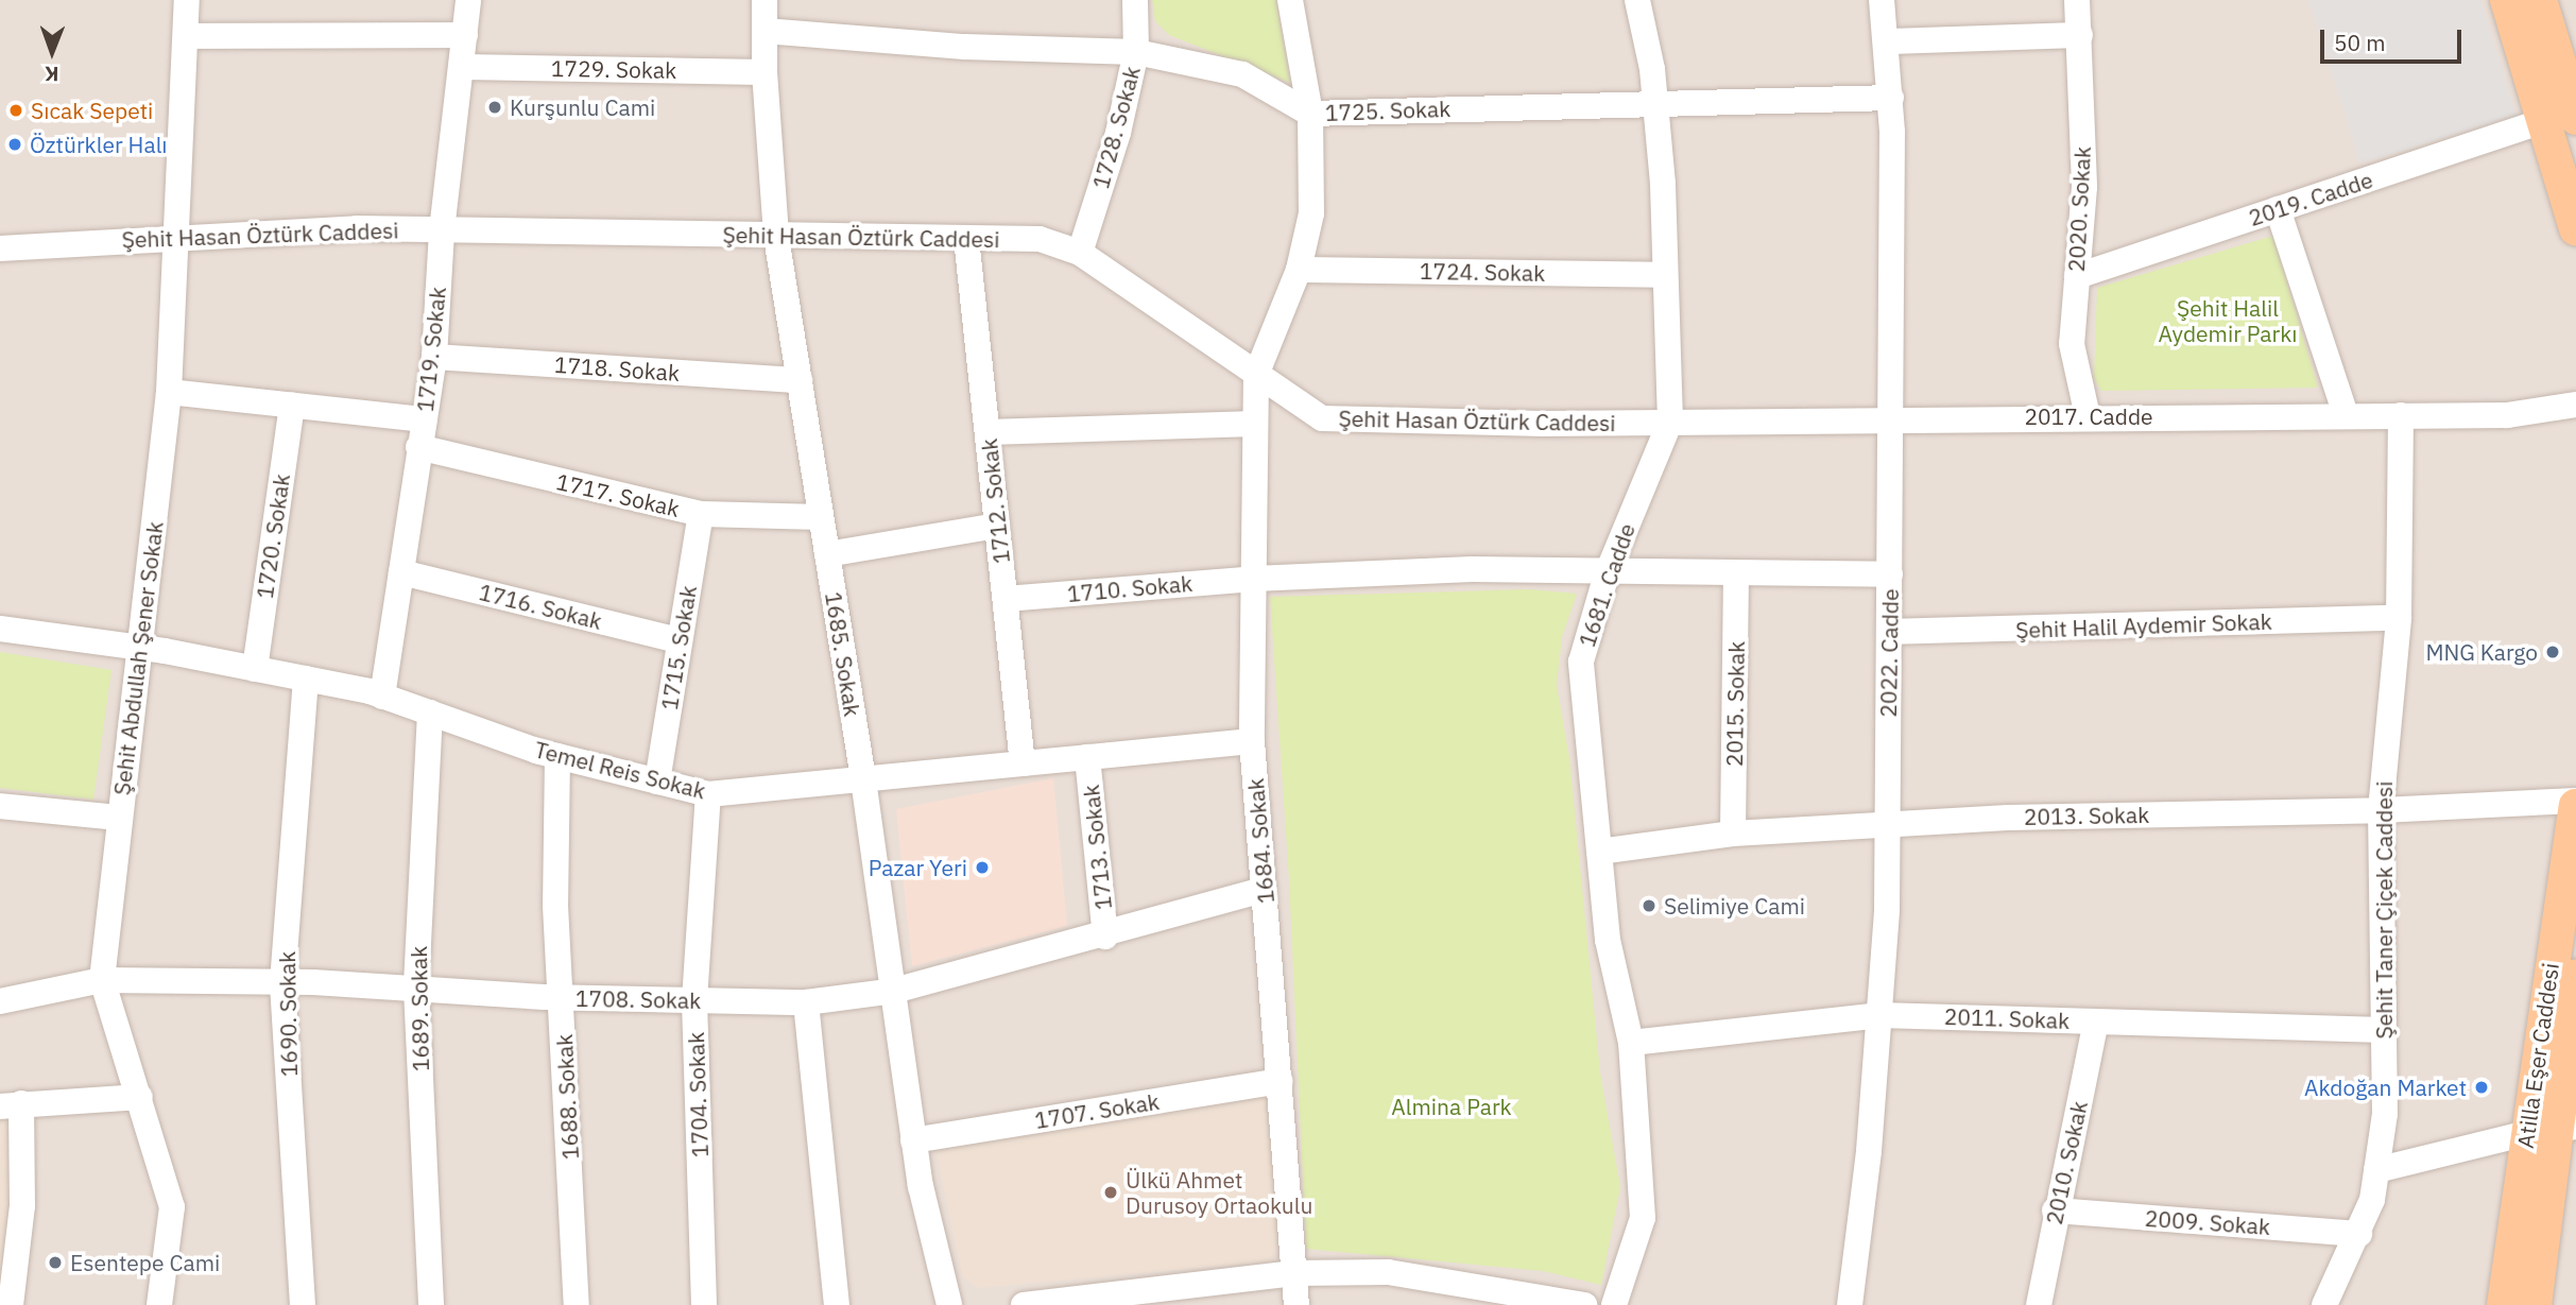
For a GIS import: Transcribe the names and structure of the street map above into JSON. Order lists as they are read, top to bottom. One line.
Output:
{"streets":{"main road":["Atilla Eşer Caddesi"],"street":["1729. Sokak","1725. Sokak","1728. Sokak","2019. Cadde","2020. Sokak","Şehit Hasan Öztürk Caddesi","1724. Sokak","1719. Sokak","1718. Sokak","2017. Cadde","1717. Sokak","1712. Sokak","1720. Sokak","1681. Cadde","1710. Sokak","1716. Sokak","Şehit Halil Aydemir Sokak","1715. Sokak","2022. Cadde","1685. Sokak","Şehit Abdullah Şener Sokak","2015. Sokak","Temel Reis Sokak","2013. Sokak","1684. Sokak","1713. Sokak","Şehit Taner Çiçek Caddesi","1708. Sokak","1689. Sokak","1690. Sokak","2011. Sokak","1704. Sokak","1688. Sokak","1707. Sokak","2010. Sokak","2009. Sokak"]},"crossings":[["1729. Sokak","1719. Sokak"],["1729. Sokak","1685. Sokak"],["1725. Sokak","1728. Sokak"],["1725. Sokak","1681. Cadde"],["1725. Sokak","2022. Cadde"],["1725. Sokak","1685. Sokak"],["1728. Sokak","Şehit Hasan Öztürk Caddesi"],["2019. Cadde","2020. Sokak"],["2020. Sokak","2017. Cadde"],["Şehit Hasan Öztürk Caddesi","1719. Sokak"],["Şehit Hasan Öztürk Caddesi","2017. Cadde"],["Şehit Hasan Öztürk Caddesi","1712. Sokak"],["Şehit Hasan Öztürk Caddesi","1681. Cadde"],["Şehit Hasan Öztürk Caddesi","1685. Sokak"],["Şehit Hasan Öztürk Caddesi","Şehit Abdullah Şener Sokak"],["Şehit Hasan Öztürk Caddesi","1684. Sokak"],["1724. Sokak","1681. Cadde"],["1719. Sokak","1718. Sokak"],["1719. Sokak","1717. Sokak"],["1719. Sokak","1716. Sokak"],["1719. Sokak","Temel Reis Sokak"],["1718. Sokak","1685. Sokak"],["2017. Cadde","1681. Cadde"],["2017. Cadde","2022. Cadde"],["2017. Cadde","Şehit Taner Çiçek Caddesi"],["1717. Sokak","1715. Sokak"],["1717. Sokak","1685. Sokak"],["1712. Sokak","1710. Sokak"],["1712. Sokak","Temel Reis Sokak"],["1720. Sokak","Temel Reis Sokak"],["1681. Cadde","1710. Sokak"],["1681. Cadde","2013. Sokak"],["1681. Cadde","2011. Sokak"],["1710. Sokak","2022. Cadde"],["1710. Sokak","2015. Sokak"],["1710. Sokak","1684. Sokak"],["1716. Sokak","1715. Sokak"],["Şehit Halil Aydemir Sokak","2022. Cadde"],["Şehit Halil Aydemir Sokak","Şehit Taner Çiçek Caddesi"],["1715. Sokak","Temel Reis Sokak"],["2022. Cadde","2013. Sokak"],["2022. Cadde","2011. Sokak"],["1685. Sokak","Temel Reis Sokak"],["1685. Sokak","1708. Sokak"],["1685. Sokak","1707. Sokak"],["Şehit Abdullah Şener Sokak","Temel Reis Sokak"],["Şehit Abdullah Şener Sokak","1708. Sokak"],["2015. Sokak","2013. Sokak"],["Temel Reis Sokak","1684. Sokak"],["Temel Reis Sokak","1713. Sokak"],["Temel Reis Sokak","1689. Sokak"],["Temel Reis Sokak","1690. Sokak"],["Temel Reis Sokak","1704. Sokak"],["Temel Reis Sokak","1688. Sokak"],["2013. Sokak","Şehit Taner Çiçek Caddesi"],["1684. Sokak","1708. Sokak"],["1684. Sokak","1707. Sokak"],["1713. Sokak","1708. Sokak"],["Şehit Taner Çiçek Caddesi","2011. Sokak"],["Şehit Taner Çiçek Caddesi","2009. Sokak"],["1708. Sokak","1689. Sokak"],["1708. Sokak","1690. Sokak"],["1708. Sokak","1704. Sokak"],["1708. Sokak","1688. Sokak"],["2011. Sokak","2010. Sokak"],["2010. Sokak","2009. Sokak"]],"parks":["Şehit Halil Aydemir Parkı","Almina Park"],"places":["Kurşunlu Cami","Sıcak Sepeti","Öztürkler Halı","MNG Kargo","Pazar Yeri","Selimiye Cami","Akdoğan Market","Ülkü Ahmet Durusoy Ortaokulu","Esentepe Cami"],"scale_bar":"50 m","north":"bottom"}
